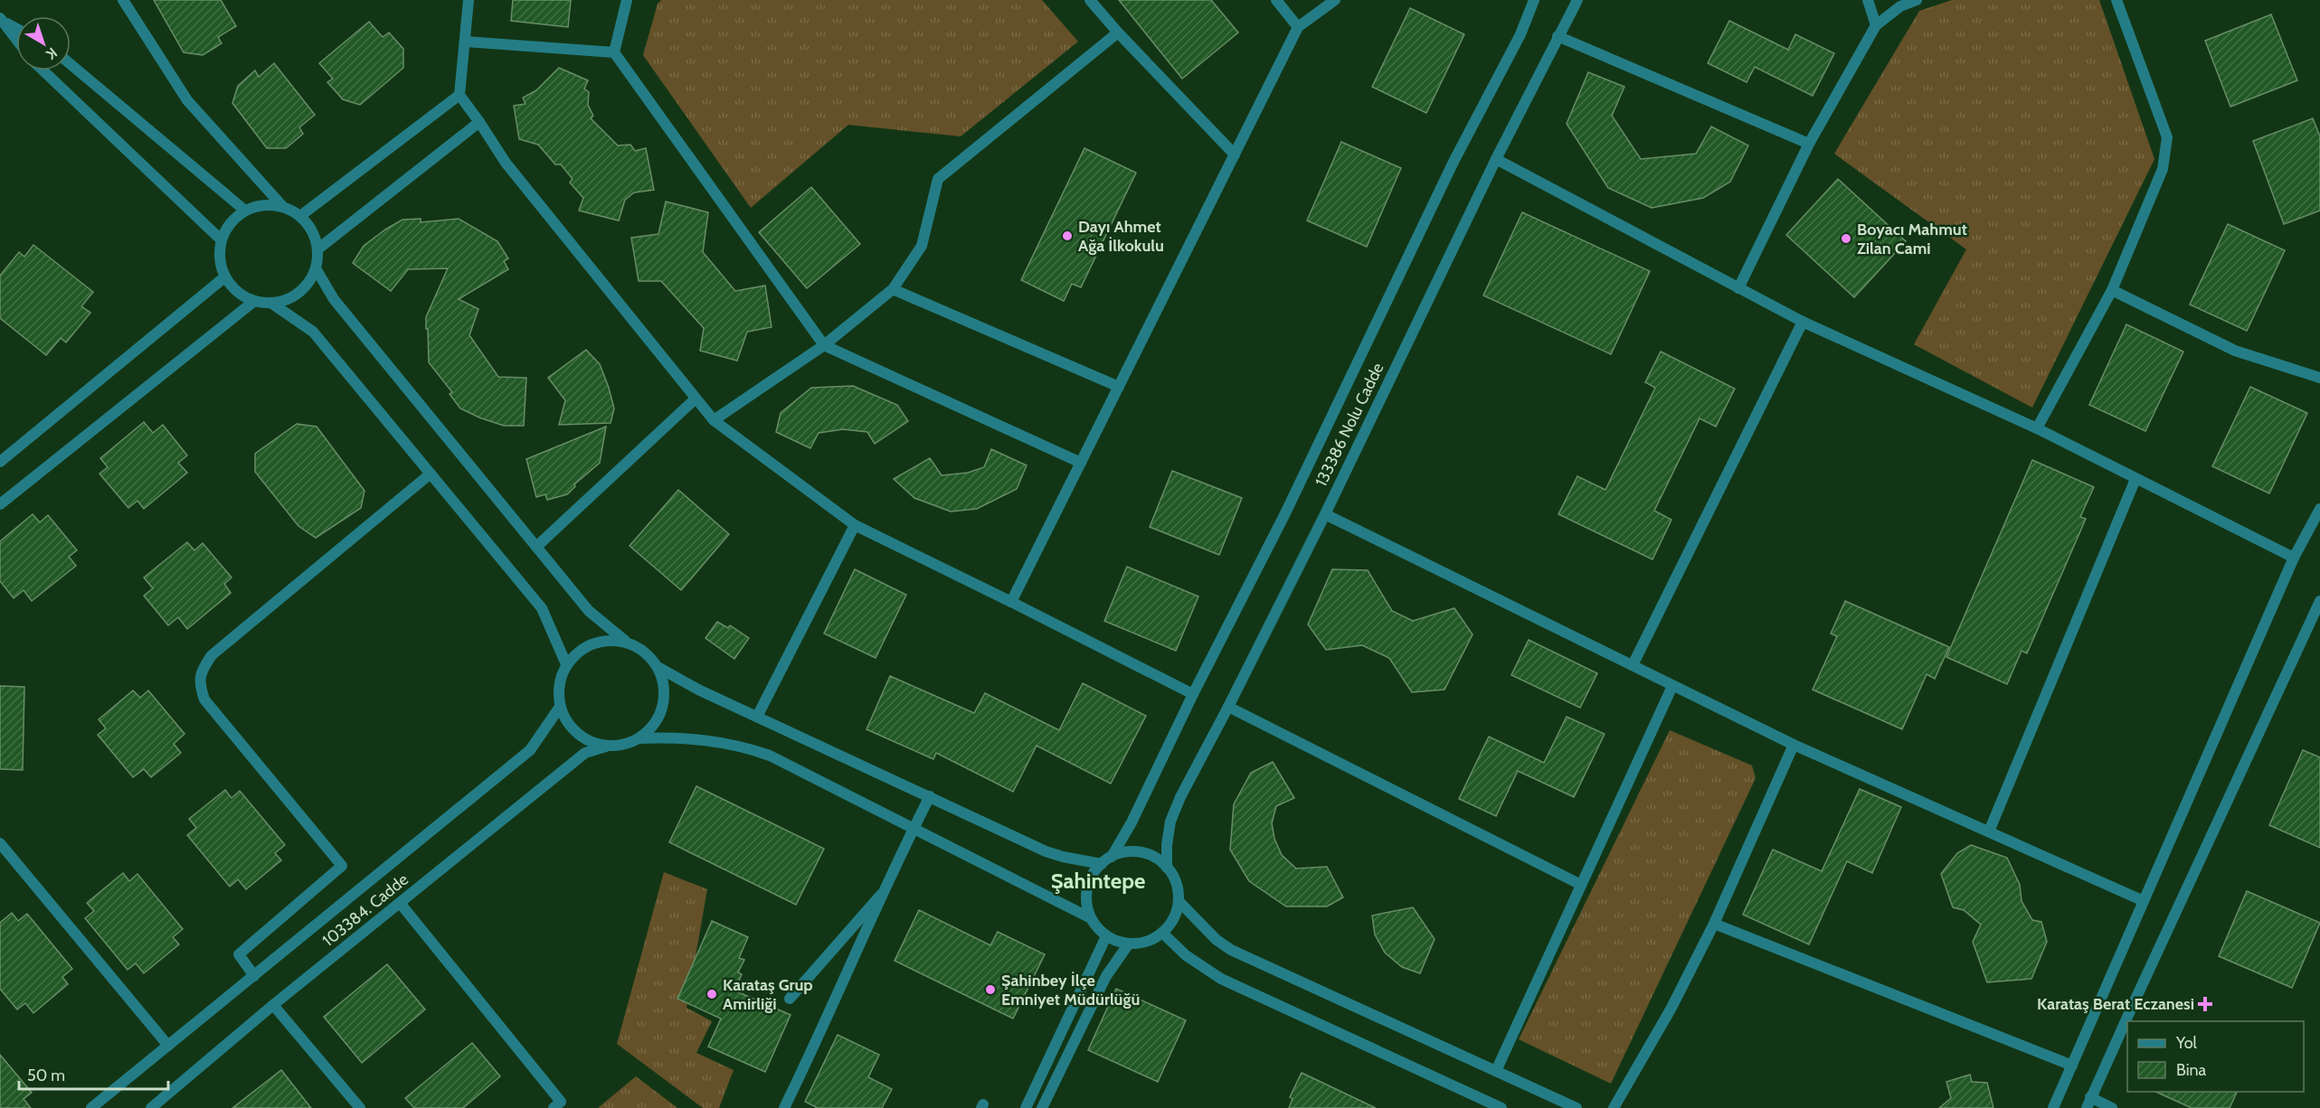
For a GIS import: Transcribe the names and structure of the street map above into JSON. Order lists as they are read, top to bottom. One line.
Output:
{"streets":{"street":["133386 Nolu Cadde","103384. Cadde"]},"districts":["Şahintepe"],"places":{"other":["Dayı Ahmet Ağa İlkokulu","Boyacı Mahmut Zilan Cami","Şahinbey İlçe Emniyet Müdürlüğü","Karataş Grup Amirliği"],"health":["Karataş Berat Eczanesi"]},"legend":["Yol","Bina"],"scale_bar":"50 m","north":"bottom right"}
